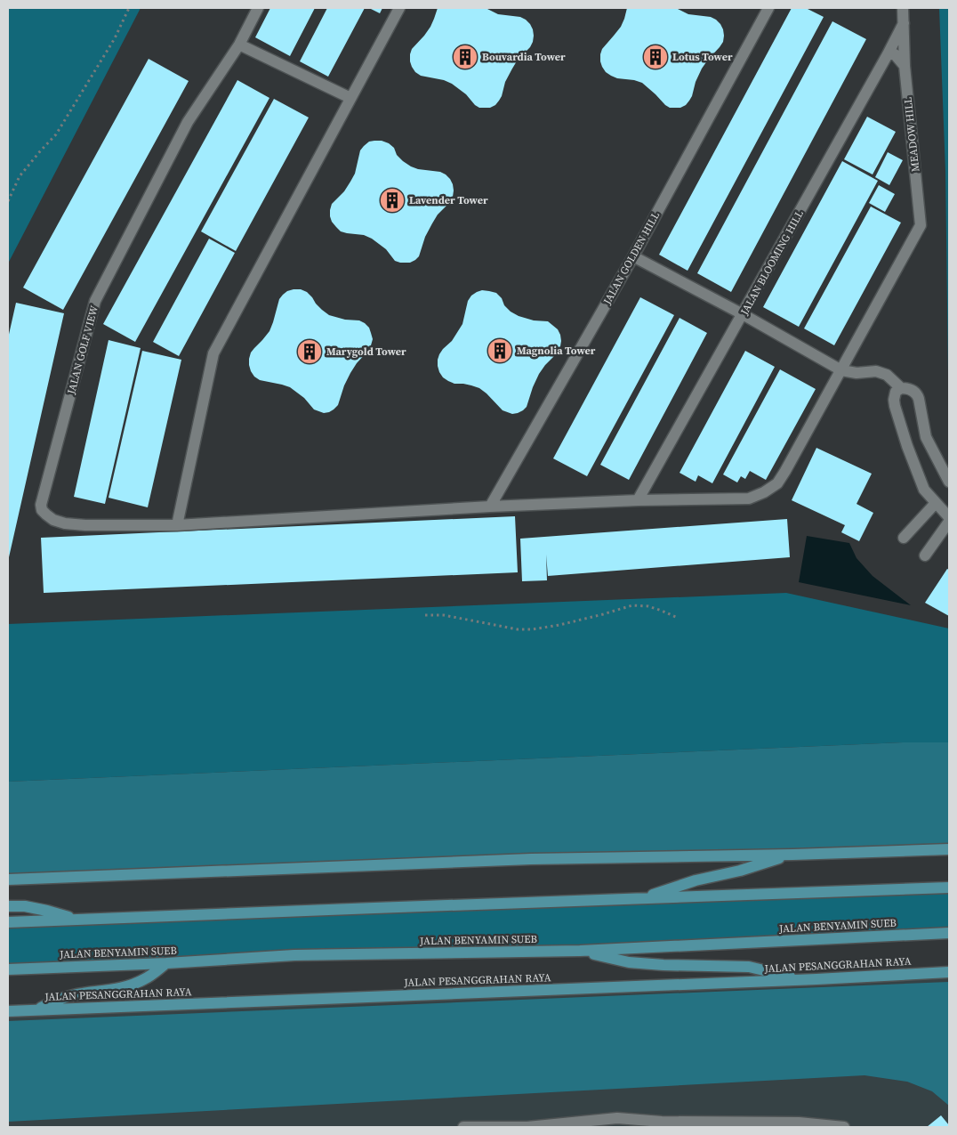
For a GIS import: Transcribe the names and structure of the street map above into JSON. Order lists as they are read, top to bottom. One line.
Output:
{"streets":{"main road":["JALAN BENYAMIN SUEB","JALAN PESANGGRAHAN RAYA"],"street":["MEADOW HILL","JALAN GOLDEN HILL","JALAN BLOOMING HILL","JALAN GOLF VIEW"]},"crossings":[["MEADOW HILL","JALAN BLOOMING HILL"],["MEADOW HILL","JALAN GOLF VIEW"],["JALAN GOLDEN HILL","JALAN GOLF VIEW"],["JALAN BLOOMING HILL","JALAN GOLF VIEW"]],"places":{"building":["Bouvardia Tower","Lotus Tower","Lavender Tower","Magnolia Tower","Marygold Tower"]}}
